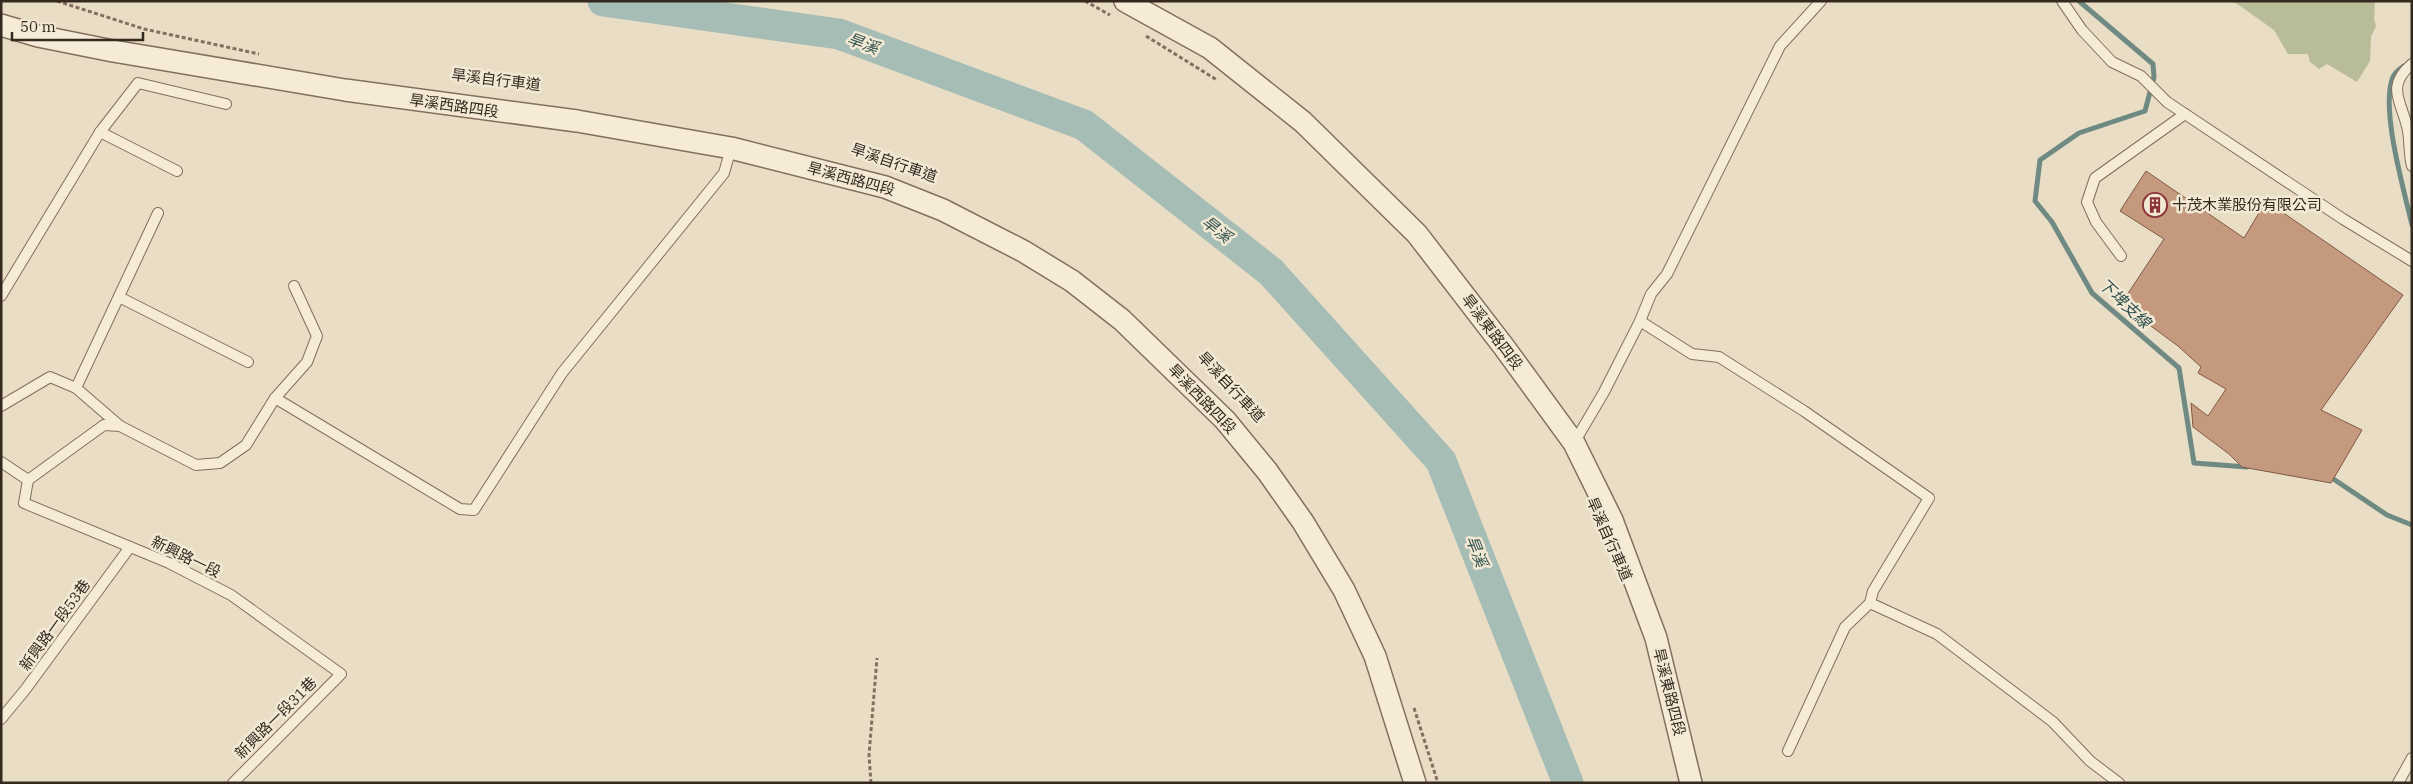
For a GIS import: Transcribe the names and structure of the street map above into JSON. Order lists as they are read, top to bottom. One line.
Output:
{"streets":{"street":["旱溪西路四段","旱溪東路四段"],"lane":["新興路一段","新興路一段53巷","新興路一段31巷"]},"crossings":[["新興路一段","新興路一段53巷"],["新興路一段","新興路一段31巷"]],"water":["旱溪","下埤支線"],"places":{"building":["十茂木業股份有限公司"]},"scale_bar":"50 m"}
